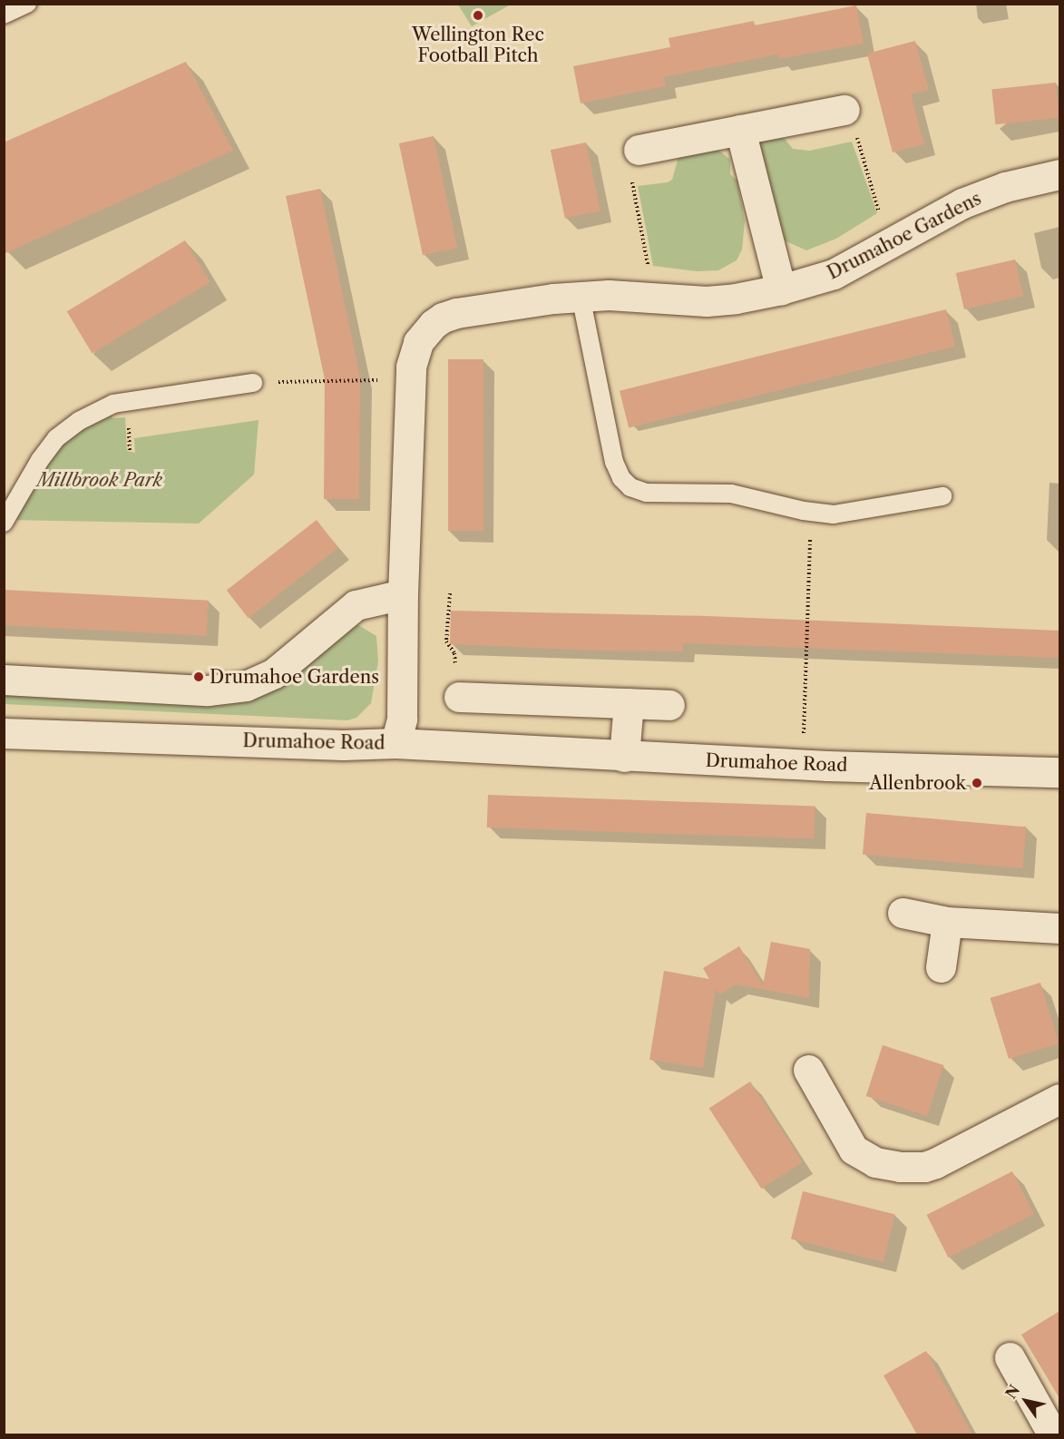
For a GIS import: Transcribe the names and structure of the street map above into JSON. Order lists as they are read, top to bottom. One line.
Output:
{"streets":{"street":["Drumahoe Gardens","Drumahoe Road"]},"crossings":[["Drumahoe Gardens","Drumahoe Road"]],"parks":["Millbrook Park"],"places":["Wellington Rec Football Pitch","Drumahoe Gardens","Allenbrook"],"north":"top left"}
